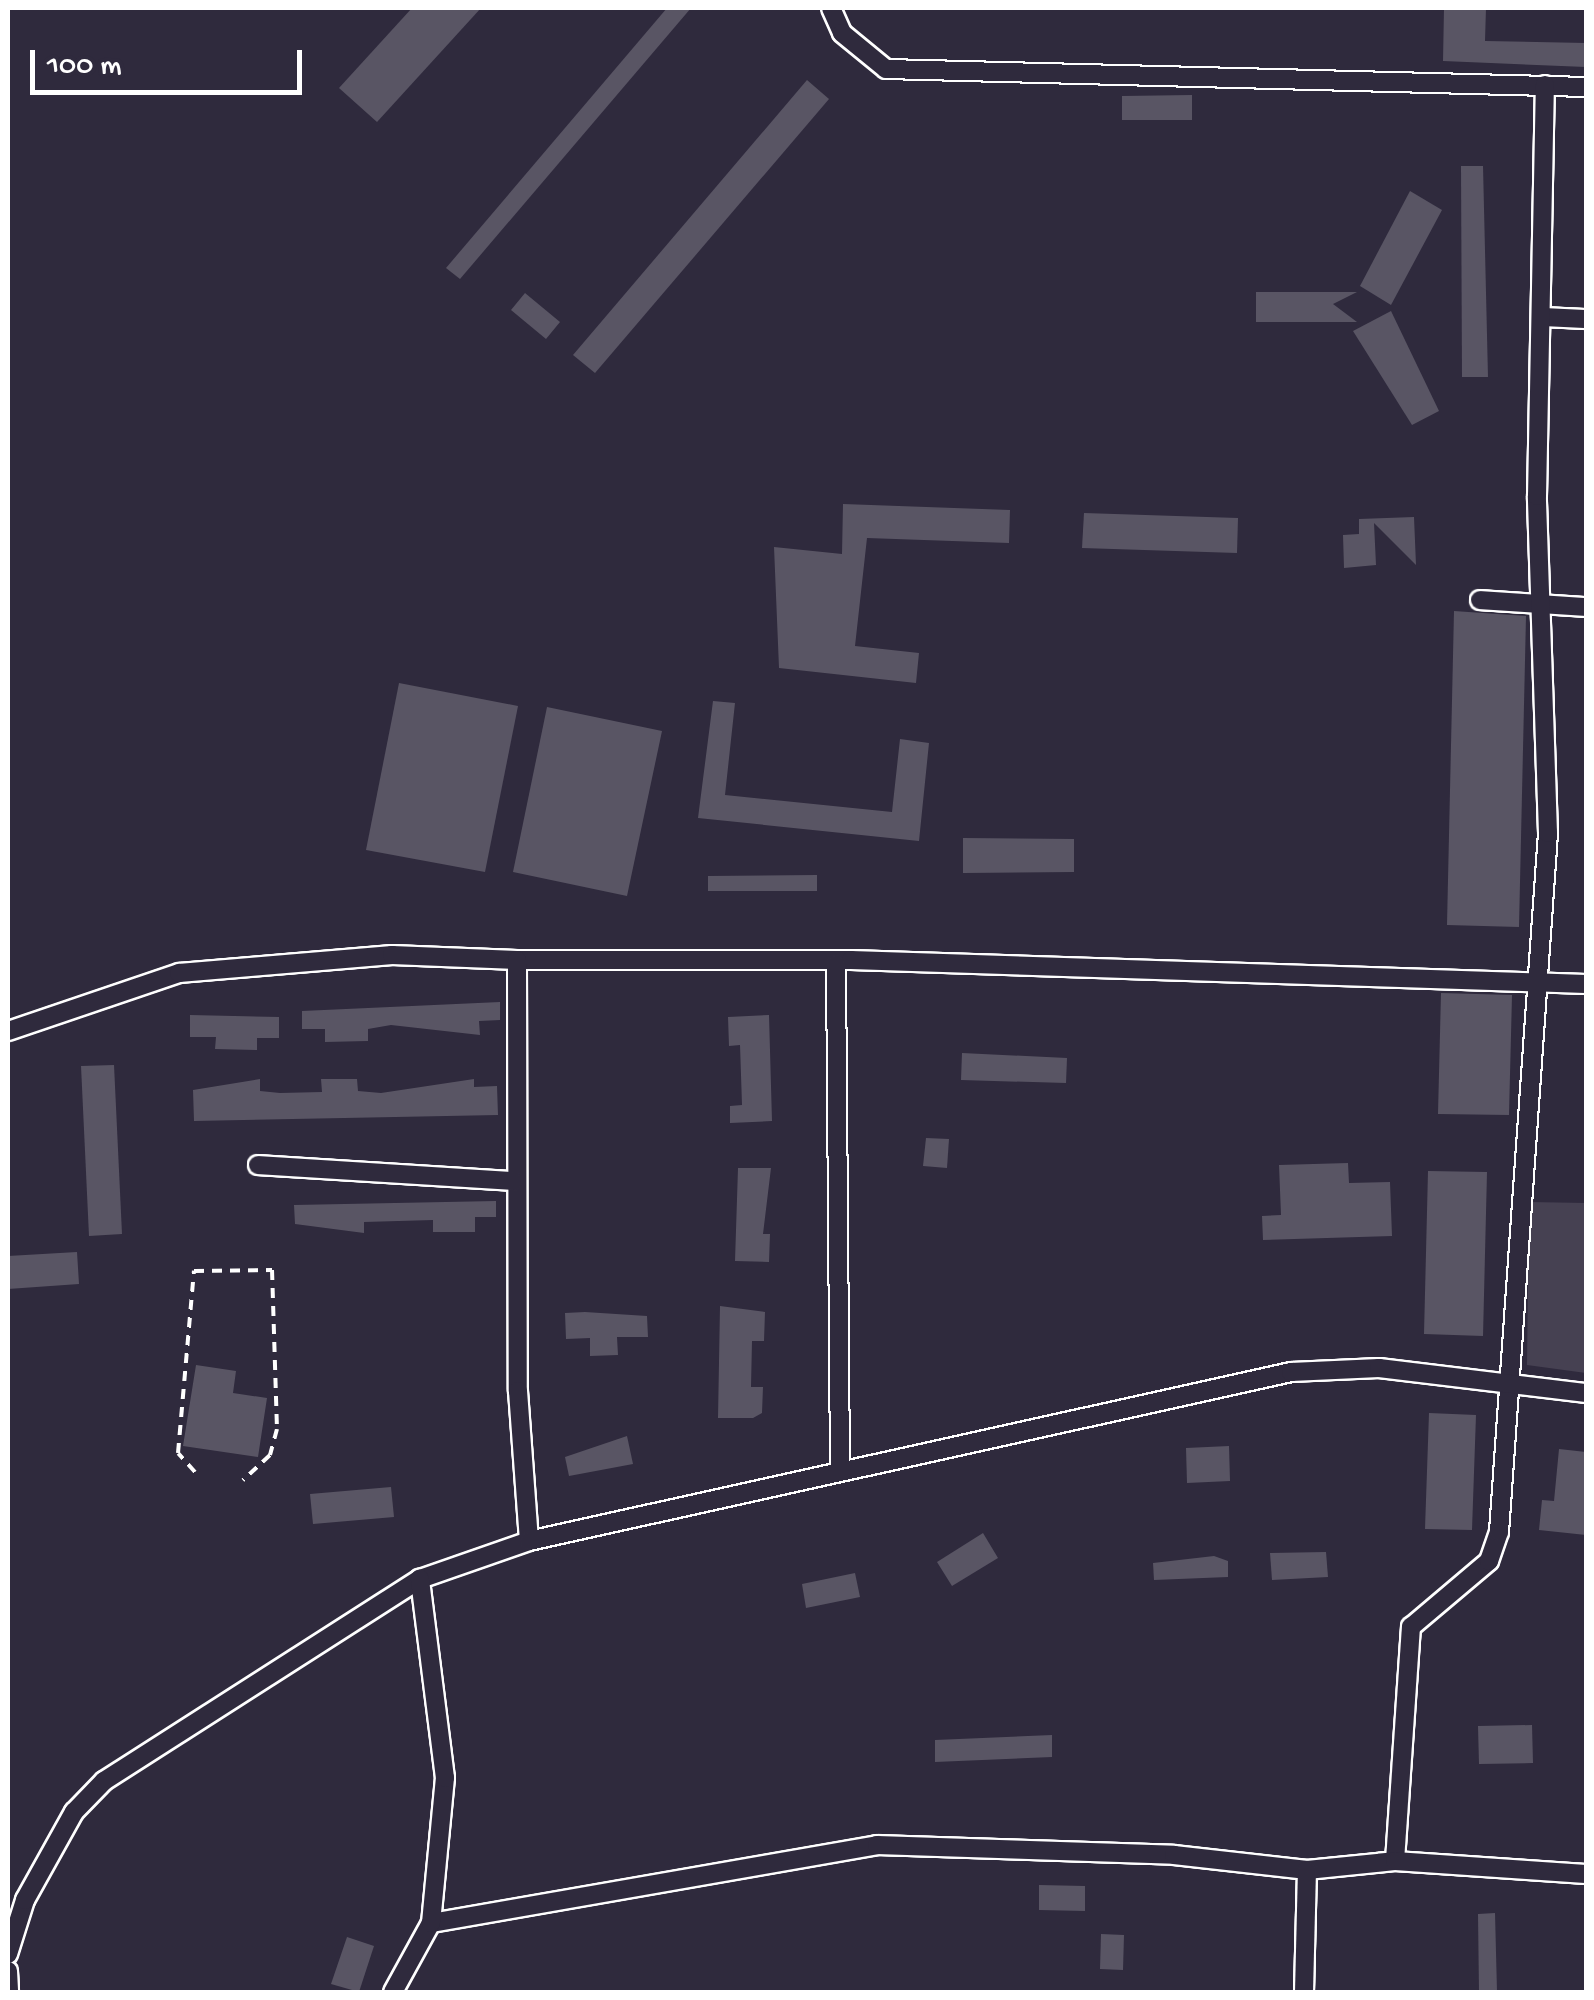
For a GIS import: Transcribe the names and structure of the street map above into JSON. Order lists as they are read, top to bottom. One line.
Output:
{"scale_bar":"100 m"}
